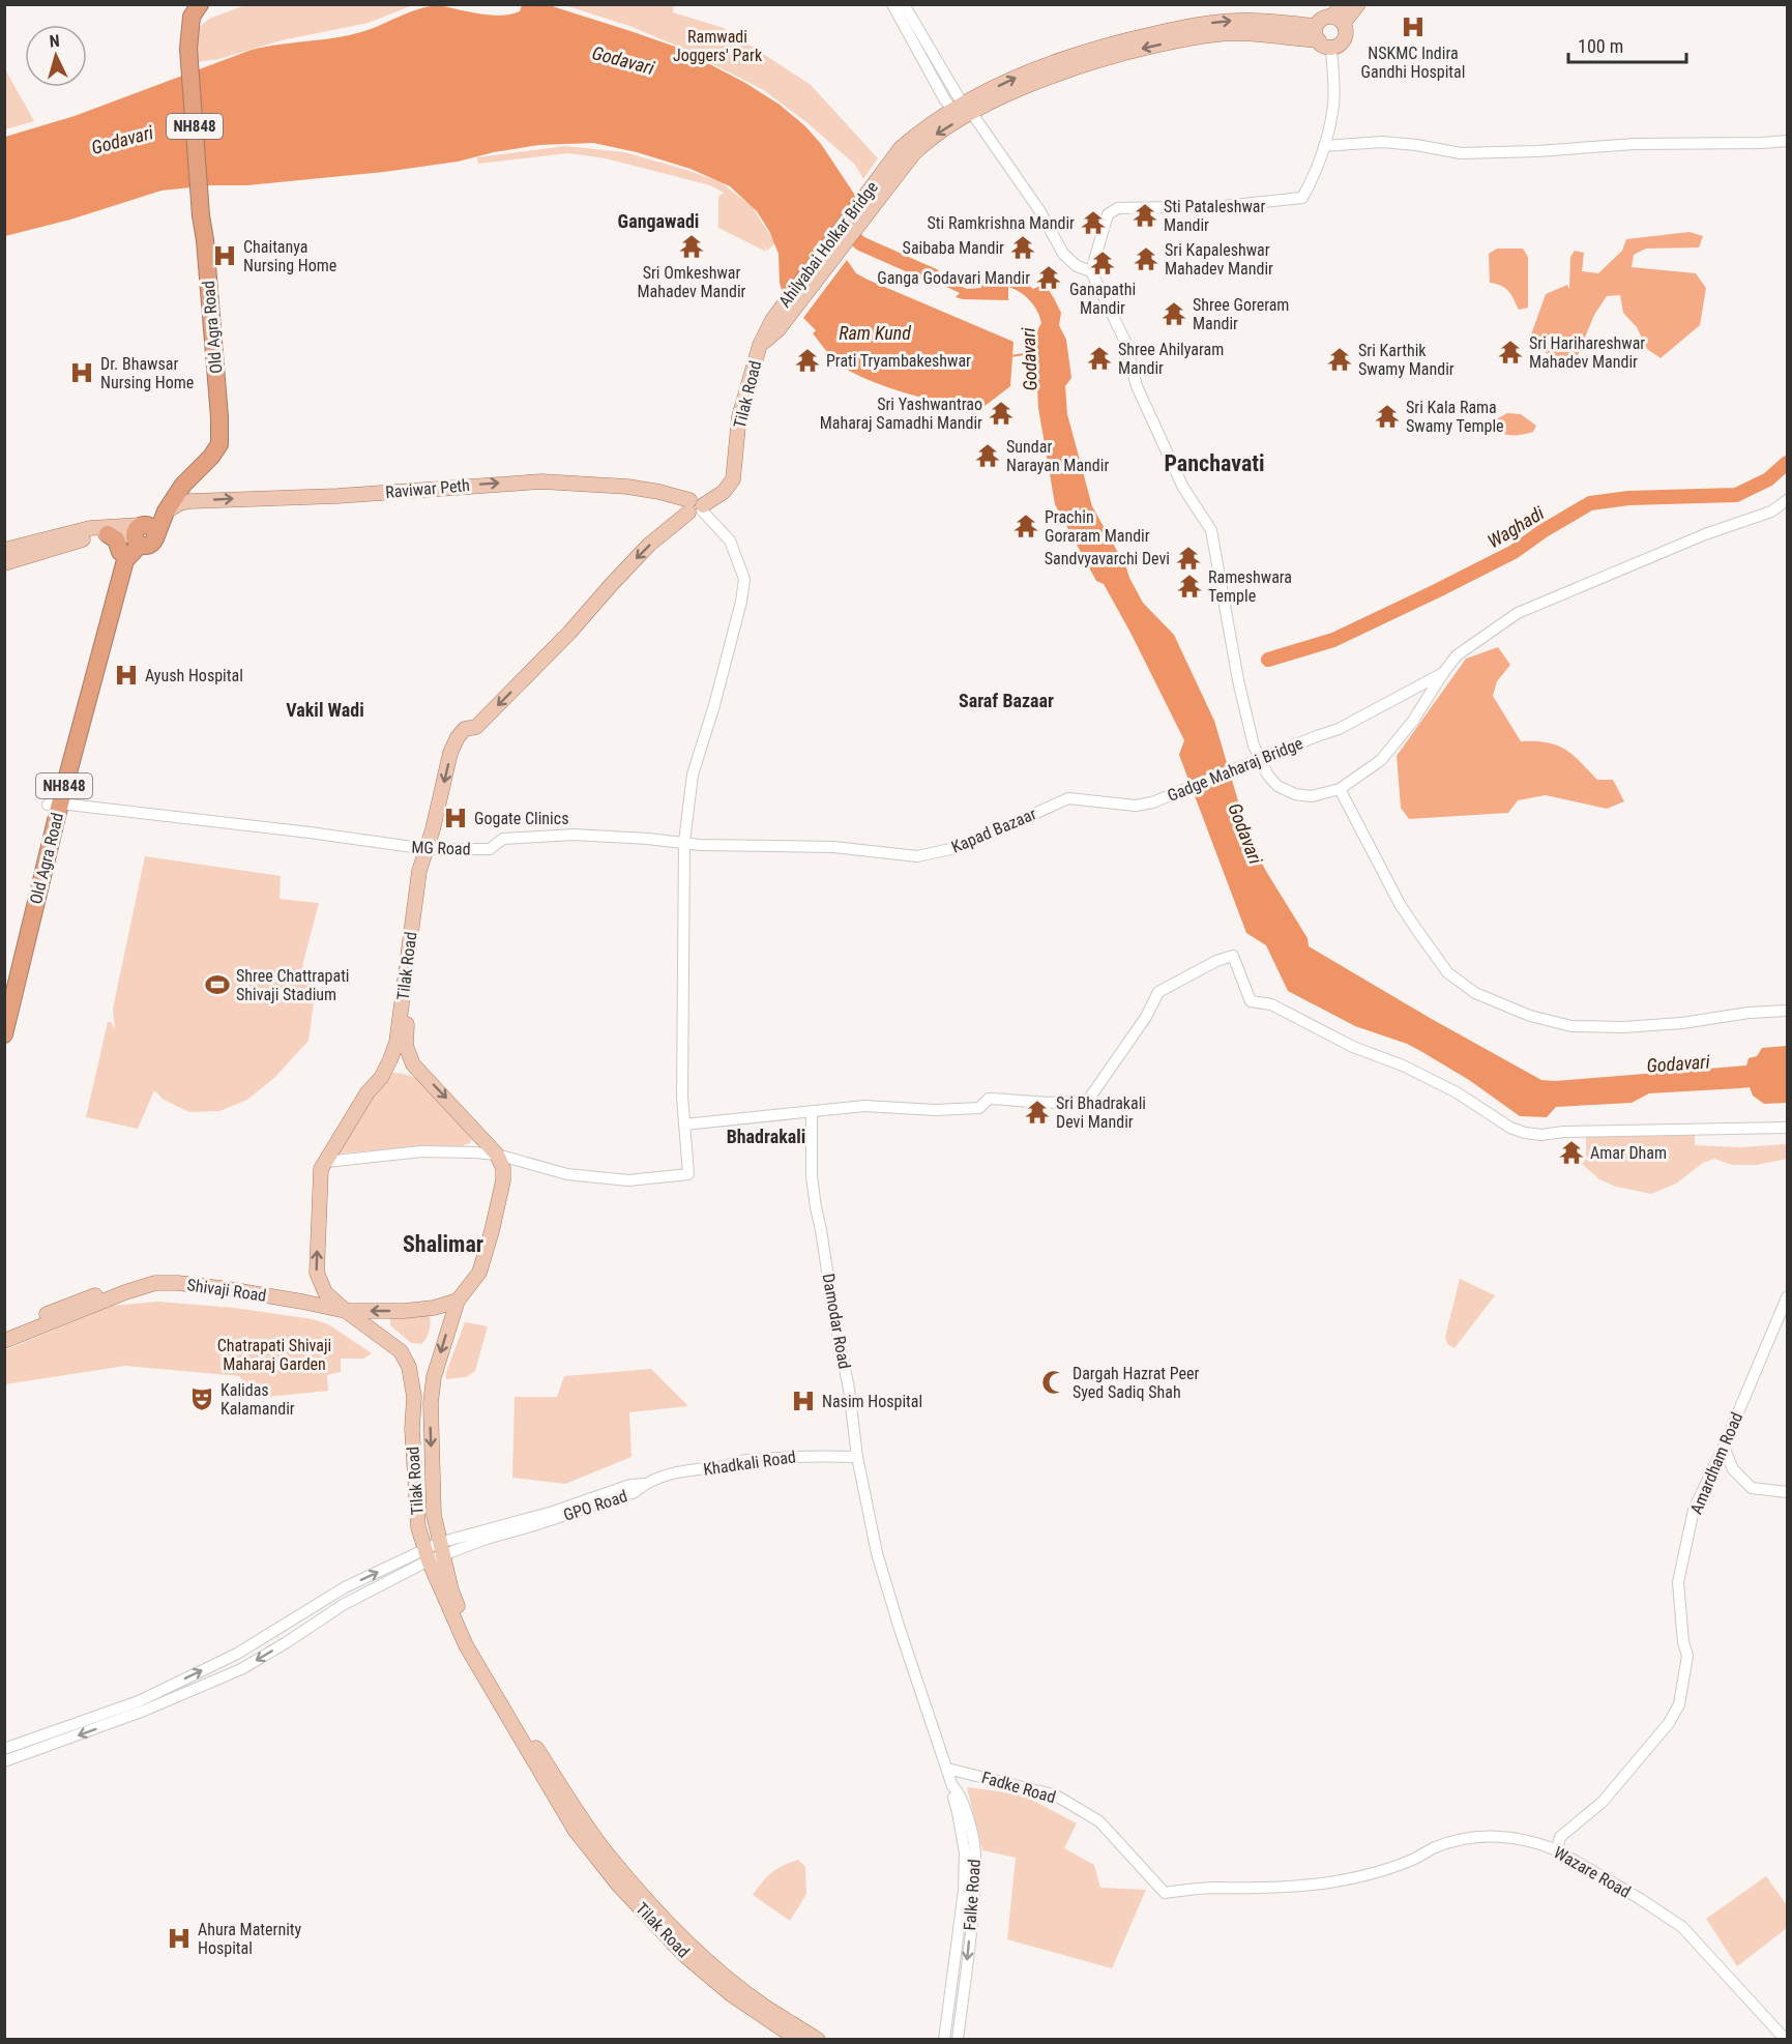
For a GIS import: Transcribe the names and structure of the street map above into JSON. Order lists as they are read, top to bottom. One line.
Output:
{"streets":{"highway":["NH848","Old Agra Road"],"main road":["Ahilyabai Holkar Bridge","Tilak Road","Raviwar Peth","Shivaji Road"],"street":["Gadge Maharaj Bridge","Kapad Bazaar","MG Road","Damodar Road","Khadkali Road","Amardham Road","GPO Road","Fadke Road","Wazare Road","Falke Road"]},"crossings":[["Ahilyabai Holkar Bridge","Tilak Road"],["Old Agra Road","Raviwar Peth"],["Old Agra Road","MG Road"],["Tilak Road","Raviwar Peth"],["Tilak Road","MG Road"],["Tilak Road","Shivaji Road"],["Tilak Road","GPO Road"],["Gadge Maharaj Bridge","Kapad Bazaar"],["Kapad Bazaar","MG Road"],["Damodar Road","Khadkali Road"],["Damodar Road","Fadke Road"],["Damodar Road","Falke Road"],["Khadkali Road","GPO Road"],["Amardham Road","Wazare Road"],["Fadke Road","Wazare Road"]],"one_way":["Raviwar Peth"],"districts":["Gangawadi","Panchavati","Saraf Bazaar","Vakil Wadi","Bhadrakali","Shalimar"],"water":["Godavari","Ram Kund","Waghadi"],"parks":["Ramwadi Joggers' Park","Chatrapati Shivaji Maharaj Garden"],"places":{"hospital":["NSKMC Indira Gandhi Hospital","Chaitanya Nursing Home","Dr. Bhawsar Nursing Home","Ayush Hospital","Gogate Clinics","Nasim Hospital","Ahura Maternity Hospital"],"temple":["Sti Pataleshwar Mandir","Sti Ramkrishna Mandir","Sri Omkeshwar Mahadev Mandir","Saibaba Mandir","Sri Kapaleshwar Mahadev Mandir","Ganapathi Mandir","Ganga Godavari Mandir","Shree Goreram Mandir","Sri Harihareshwar Mahadev Mandir","Shree Ahilyaram Mandir","Sri Karthik Swamy Mandir","Prati Tryambakeshwar","Sri Yashwantrao Maharaj Samadhi Mandir","Sri Kala Rama Swamy Temple","Sundar Narayan Mandir","Prachin Goraram Mandir","Sandvyavarchi Devi","Rameshwara Temple","Sri Bhadrakali Devi Mandir","Amar Dham"],"sports":["Shree Chattrapati Shivaji Stadium"],"mosque":["Dargah Hazrat Peer Syed Sadiq Shah"],"theatre":["Kalidas Kalamandir"]},"scale_bar":"100 m","north":"top"}
